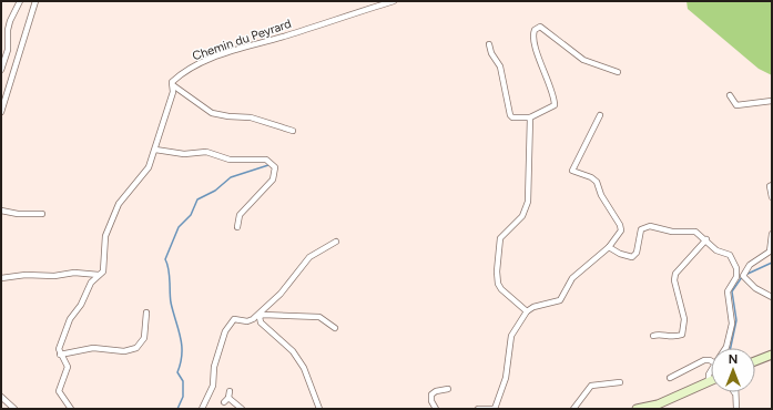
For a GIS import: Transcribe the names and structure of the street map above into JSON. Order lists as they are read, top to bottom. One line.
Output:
{"streets":{"street":["Chemin du Peyrard"]},"north":"top"}
